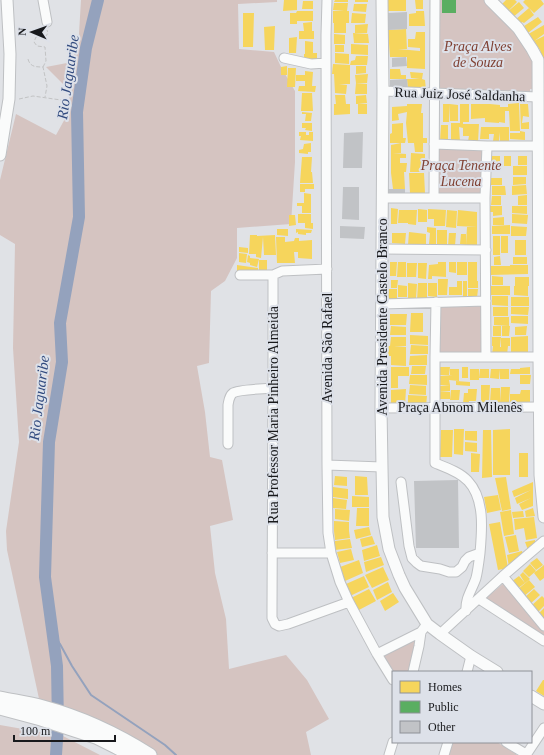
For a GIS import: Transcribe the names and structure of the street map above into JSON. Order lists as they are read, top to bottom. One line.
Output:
{"streets":{"main road":["Avenida Presidente Castelo Branco"],"street":["Rua Juiz José Saldanha","Avenida São Rafael","Praça Abnom Milenês","Rua Professor Maria Pinheiro Almeida"]},"crossings":[["Rua Juiz José Saldanha","Avenida Presidente Castelo Branco"],["Avenida Presidente Castelo Branco","Praça Abnom Milenês"],["Avenida São Rafael","Rua Professor Maria Pinheiro Almeida"]],"water":["Rio Jaguaribe"],"parks":["Praça Alves de Souza","Praça Tenente Lucena"],"legend":["Homes","Public","Other"],"scale_bar":"100 m","north":"left"}
